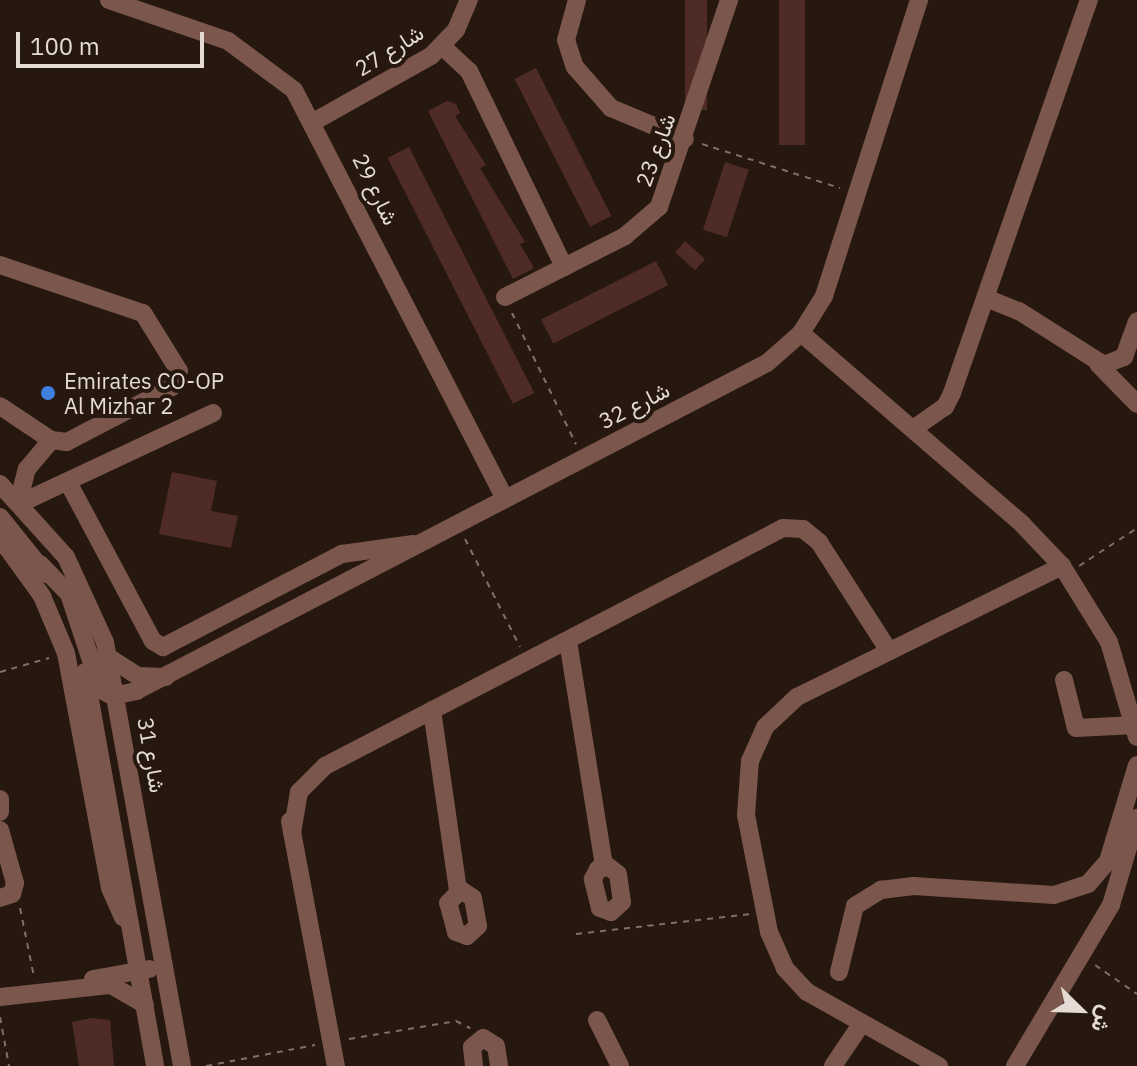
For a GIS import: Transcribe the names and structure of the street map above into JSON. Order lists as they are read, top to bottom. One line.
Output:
{"streets":{"street":["شارع 27","شارع 23","شارع 29","شارع 32","شارع 31"]},"crossings":[["شارع 27","شارع 29"],["شارع 29","شارع 32"],["شارع 32","شارع 31"]],"places":["Emirates CO-OP Al Mizhar 2"],"scale_bar":"100 m","north":"bottom right"}
